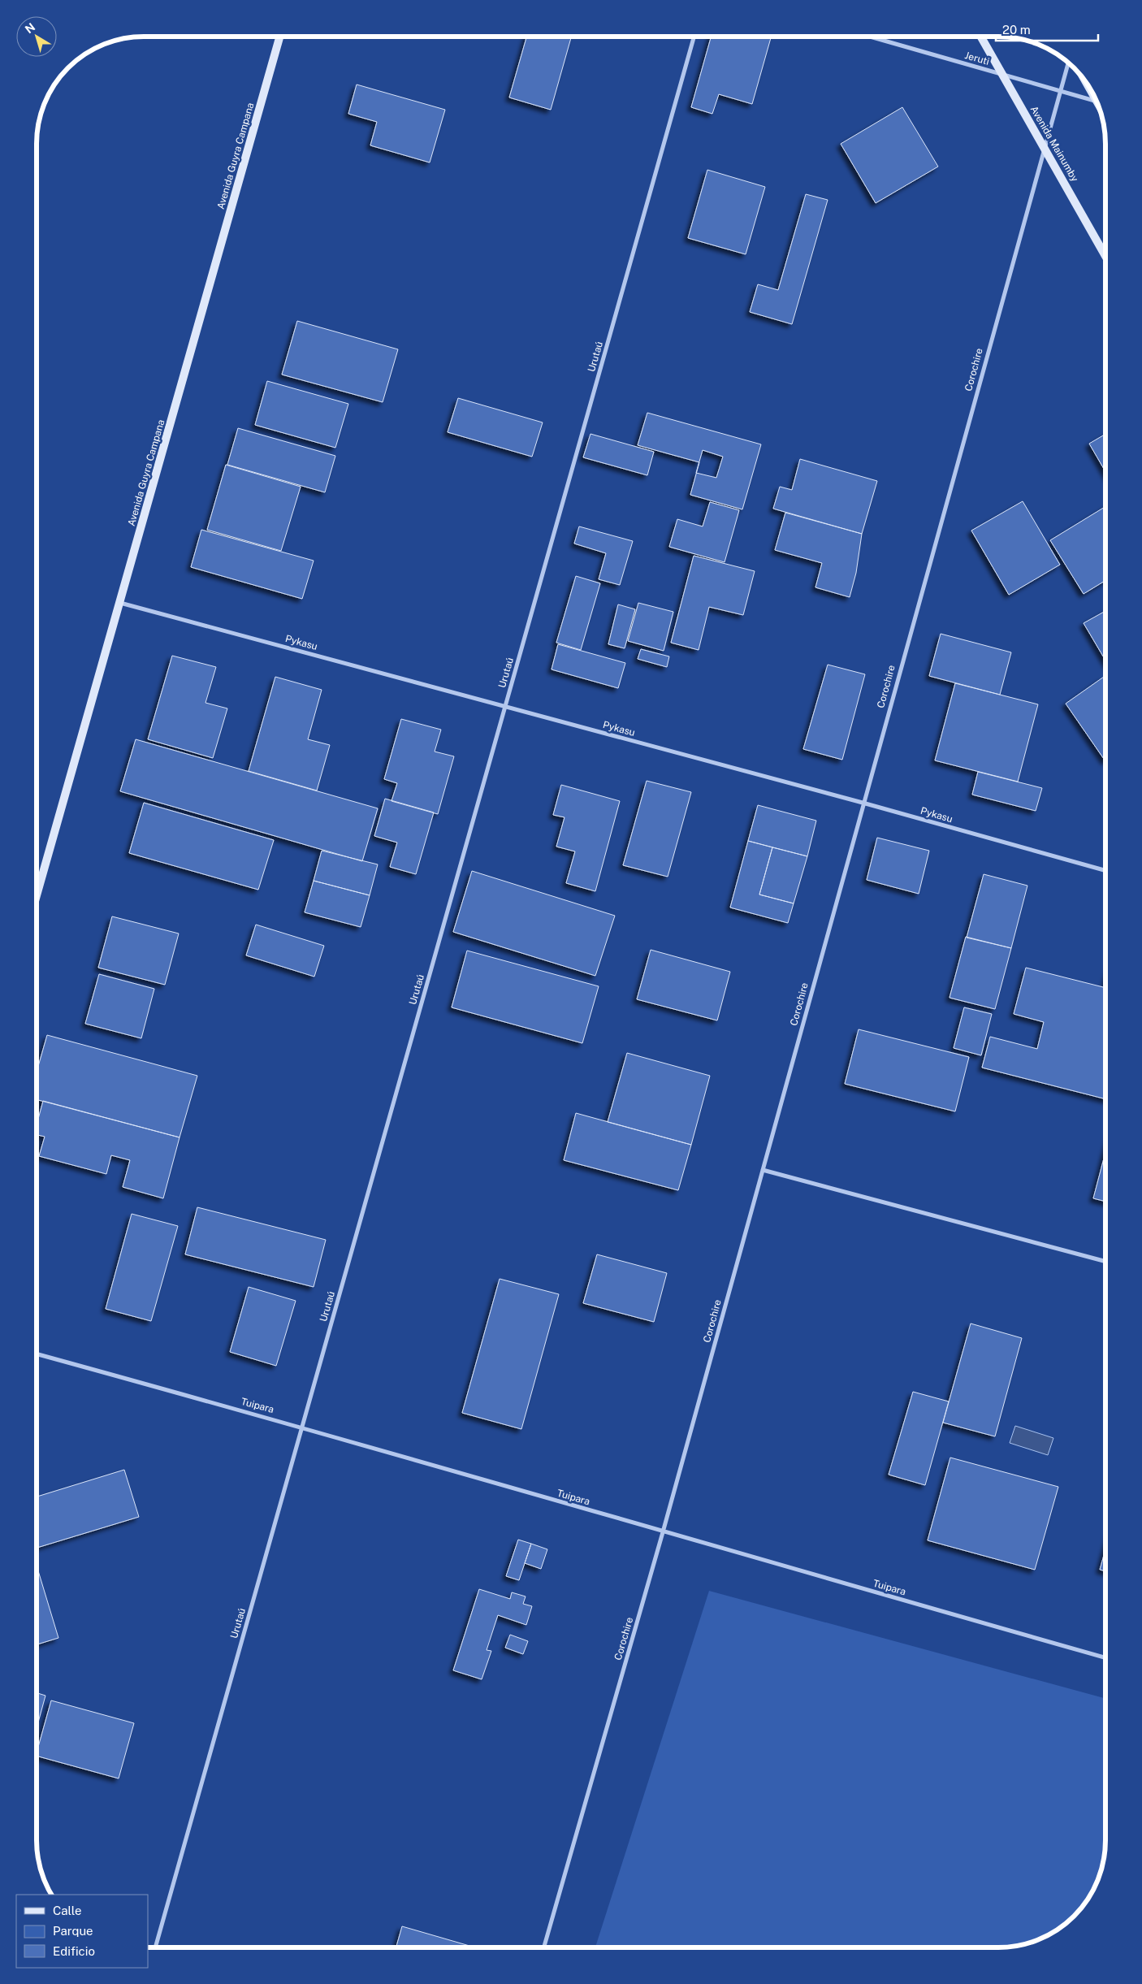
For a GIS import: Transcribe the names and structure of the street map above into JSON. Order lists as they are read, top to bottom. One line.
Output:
{"streets":{"street":["Jeruti","Avenida Mainumby","Avenida Guyra Campana","Urutaú","Corochire","Pykasu","Tuipara"]},"crossings":[["Jeruti","Avenida Mainumby"],["Jeruti","Corochire"],["Avenida Mainumby","Corochire"],["Avenida Guyra Campana","Pykasu"],["Urutaú","Pykasu"],["Urutaú","Tuipara"],["Corochire","Pykasu"],["Corochire","Tuipara"]],"legend":["Calle","Parque","Edificio"],"scale_bar":"20 m","north":"top left"}
